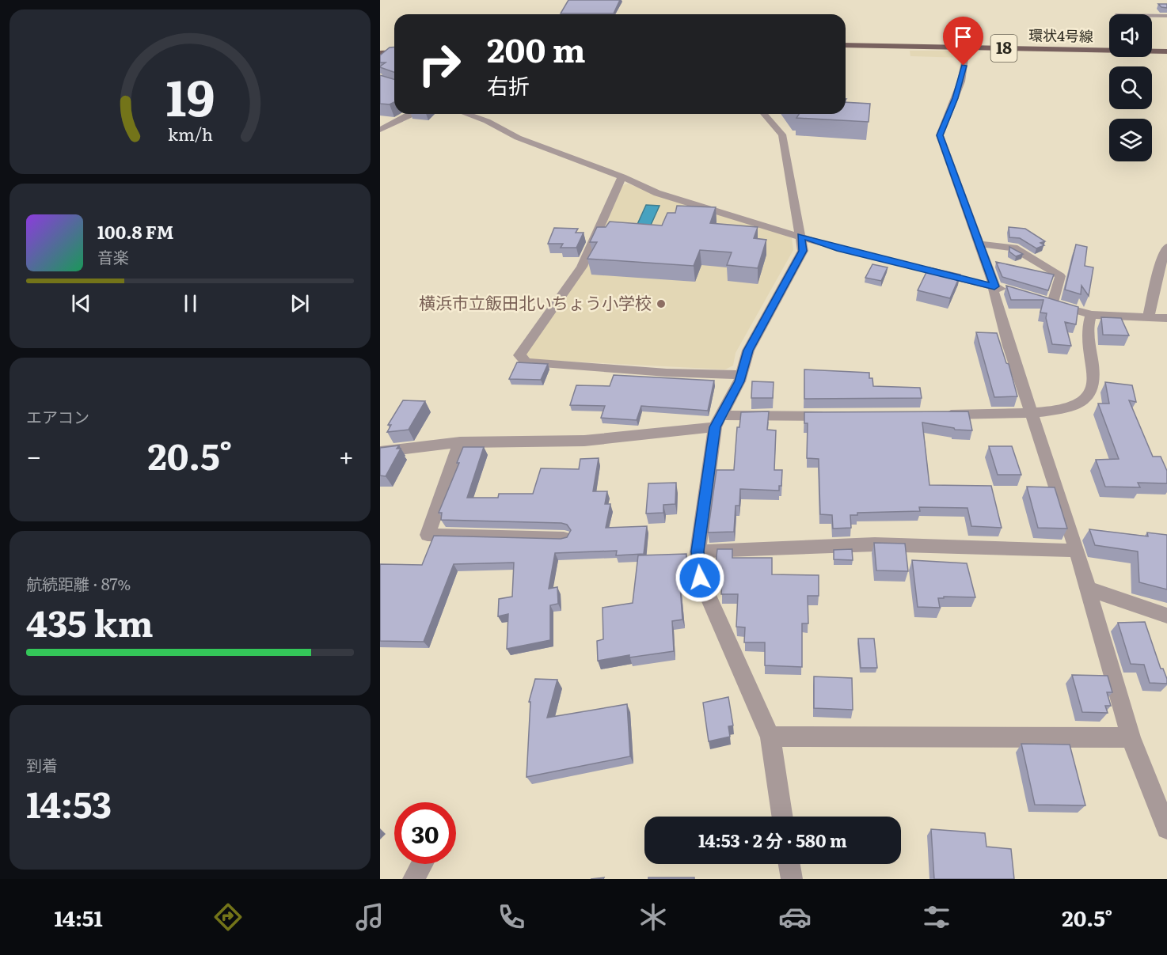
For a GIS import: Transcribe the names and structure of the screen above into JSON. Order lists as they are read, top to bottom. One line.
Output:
{"streets":{"main road":["環状4号線","18"]},"places":["横浜市立飯田北いちょう小学校"],"page":{"turn":["200 m","右折"],"song":["100.8 FM","音楽"],"tile":["エアコン",["航続距離 · 87%","435 km"],["到着","14:53"]],"heat":["−","20.5°","+"],"limit":"30","trip":"14:53 · 2 分 · 580 m","tabs":["14:51","20.5°"],"gauge":["19","km/h"]}}
